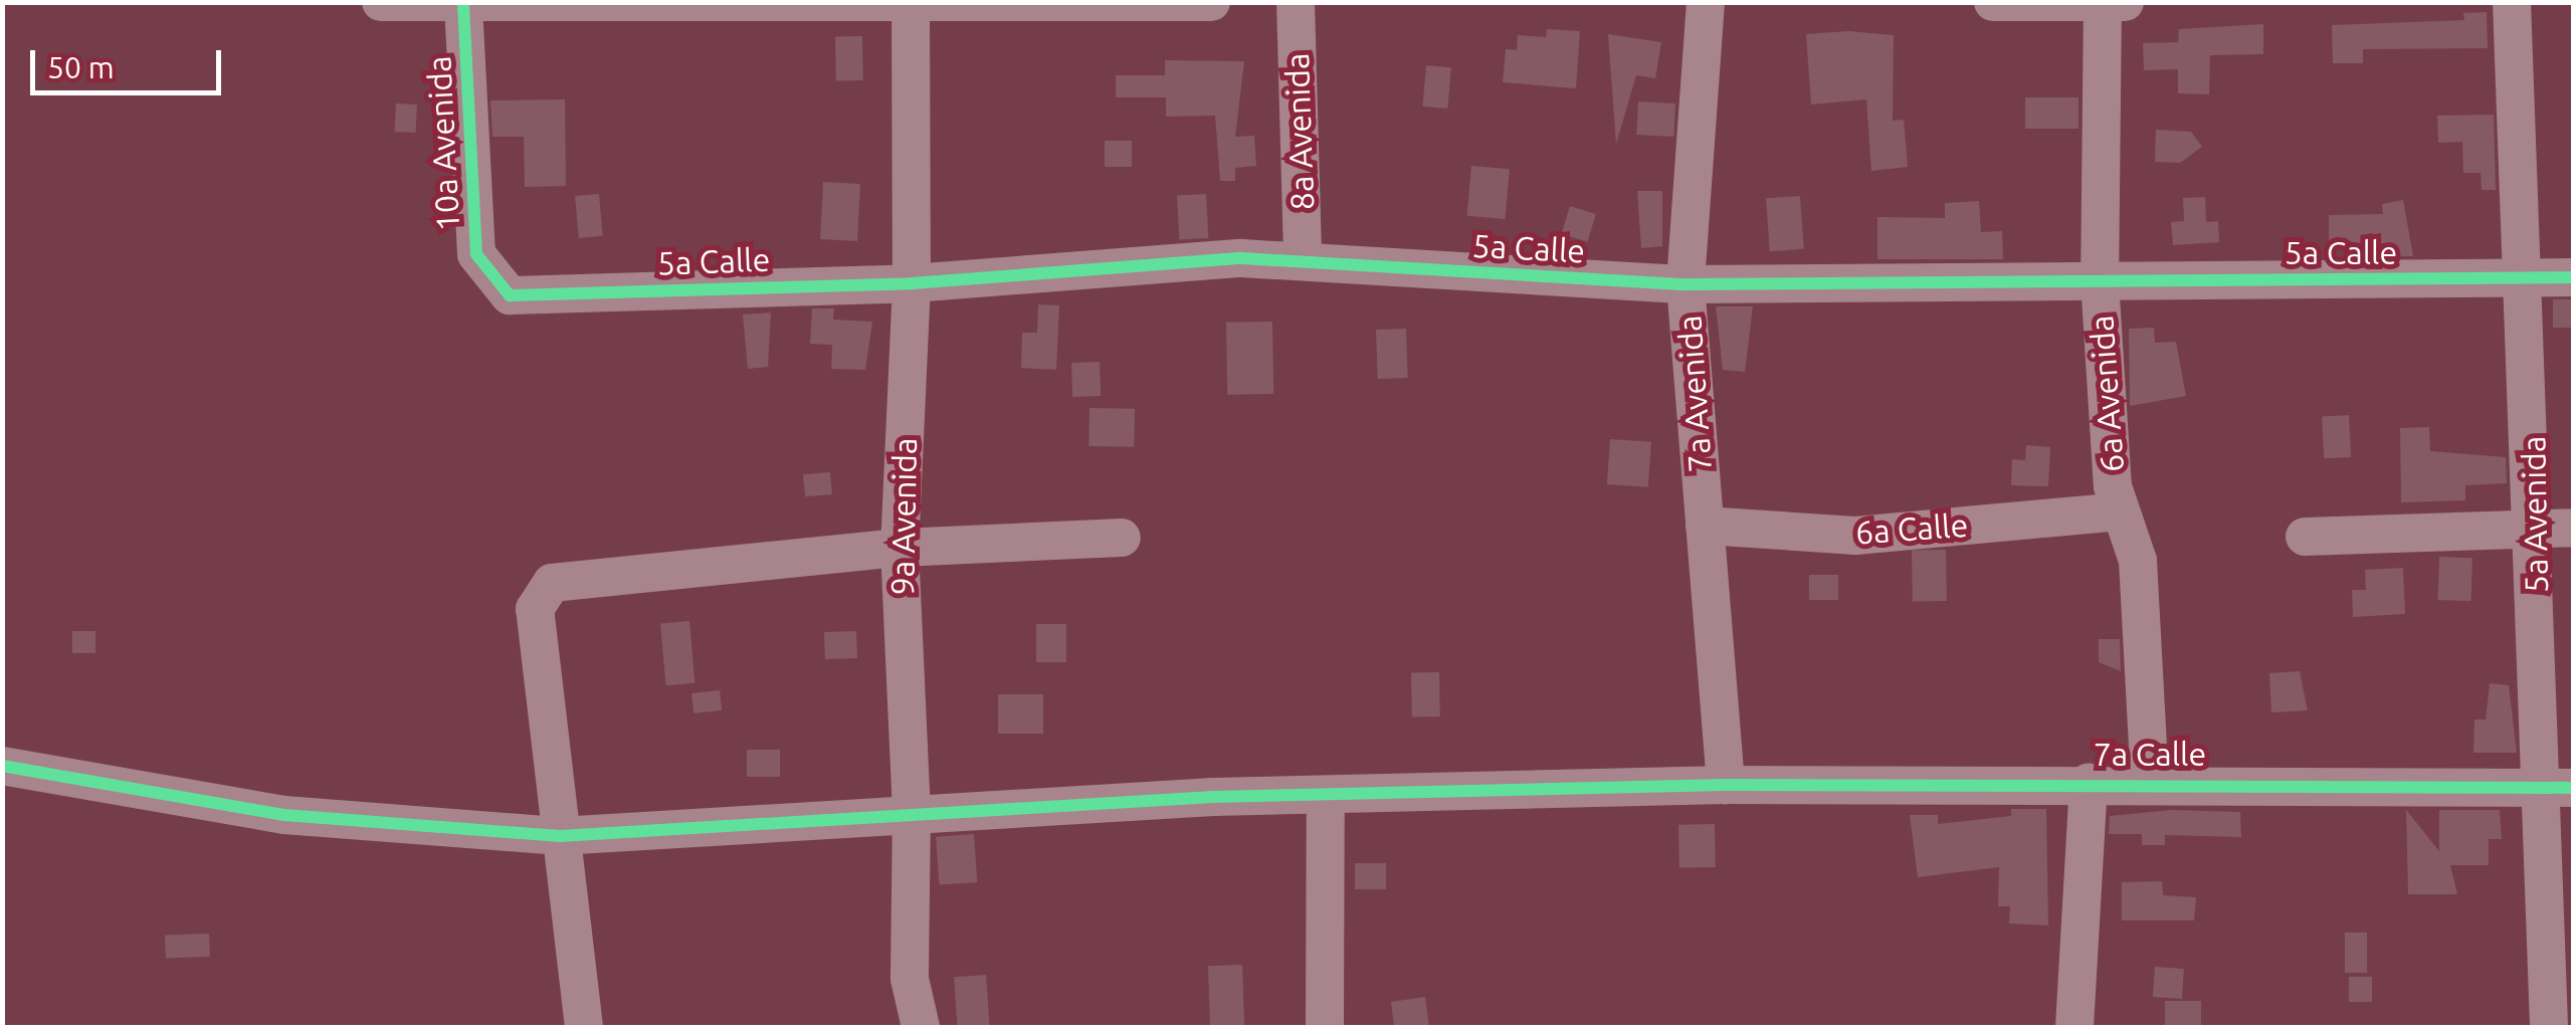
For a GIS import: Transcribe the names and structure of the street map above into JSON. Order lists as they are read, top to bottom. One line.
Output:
{"streets":{"street":["8a Avenida","10a Avenida","5a Calle","7a Avenida","6a Avenida","5a Avenida","9a Avenida","6a Calle","7a Calle"]},"crossings":[["8a Avenida","5a Calle"],["10a Avenida","5a Calle"],["5a Calle","7a Avenida"],["5a Calle","6a Avenida"],["5a Calle","5a Avenida"],["5a Calle","9a Avenida"],["7a Avenida","6a Calle"],["7a Avenida","7a Calle"],["6a Avenida","6a Calle"],["6a Avenida","7a Calle"],["5a Avenida","7a Calle"],["9a Avenida","7a Calle"]],"scale_bar":"50 m"}
